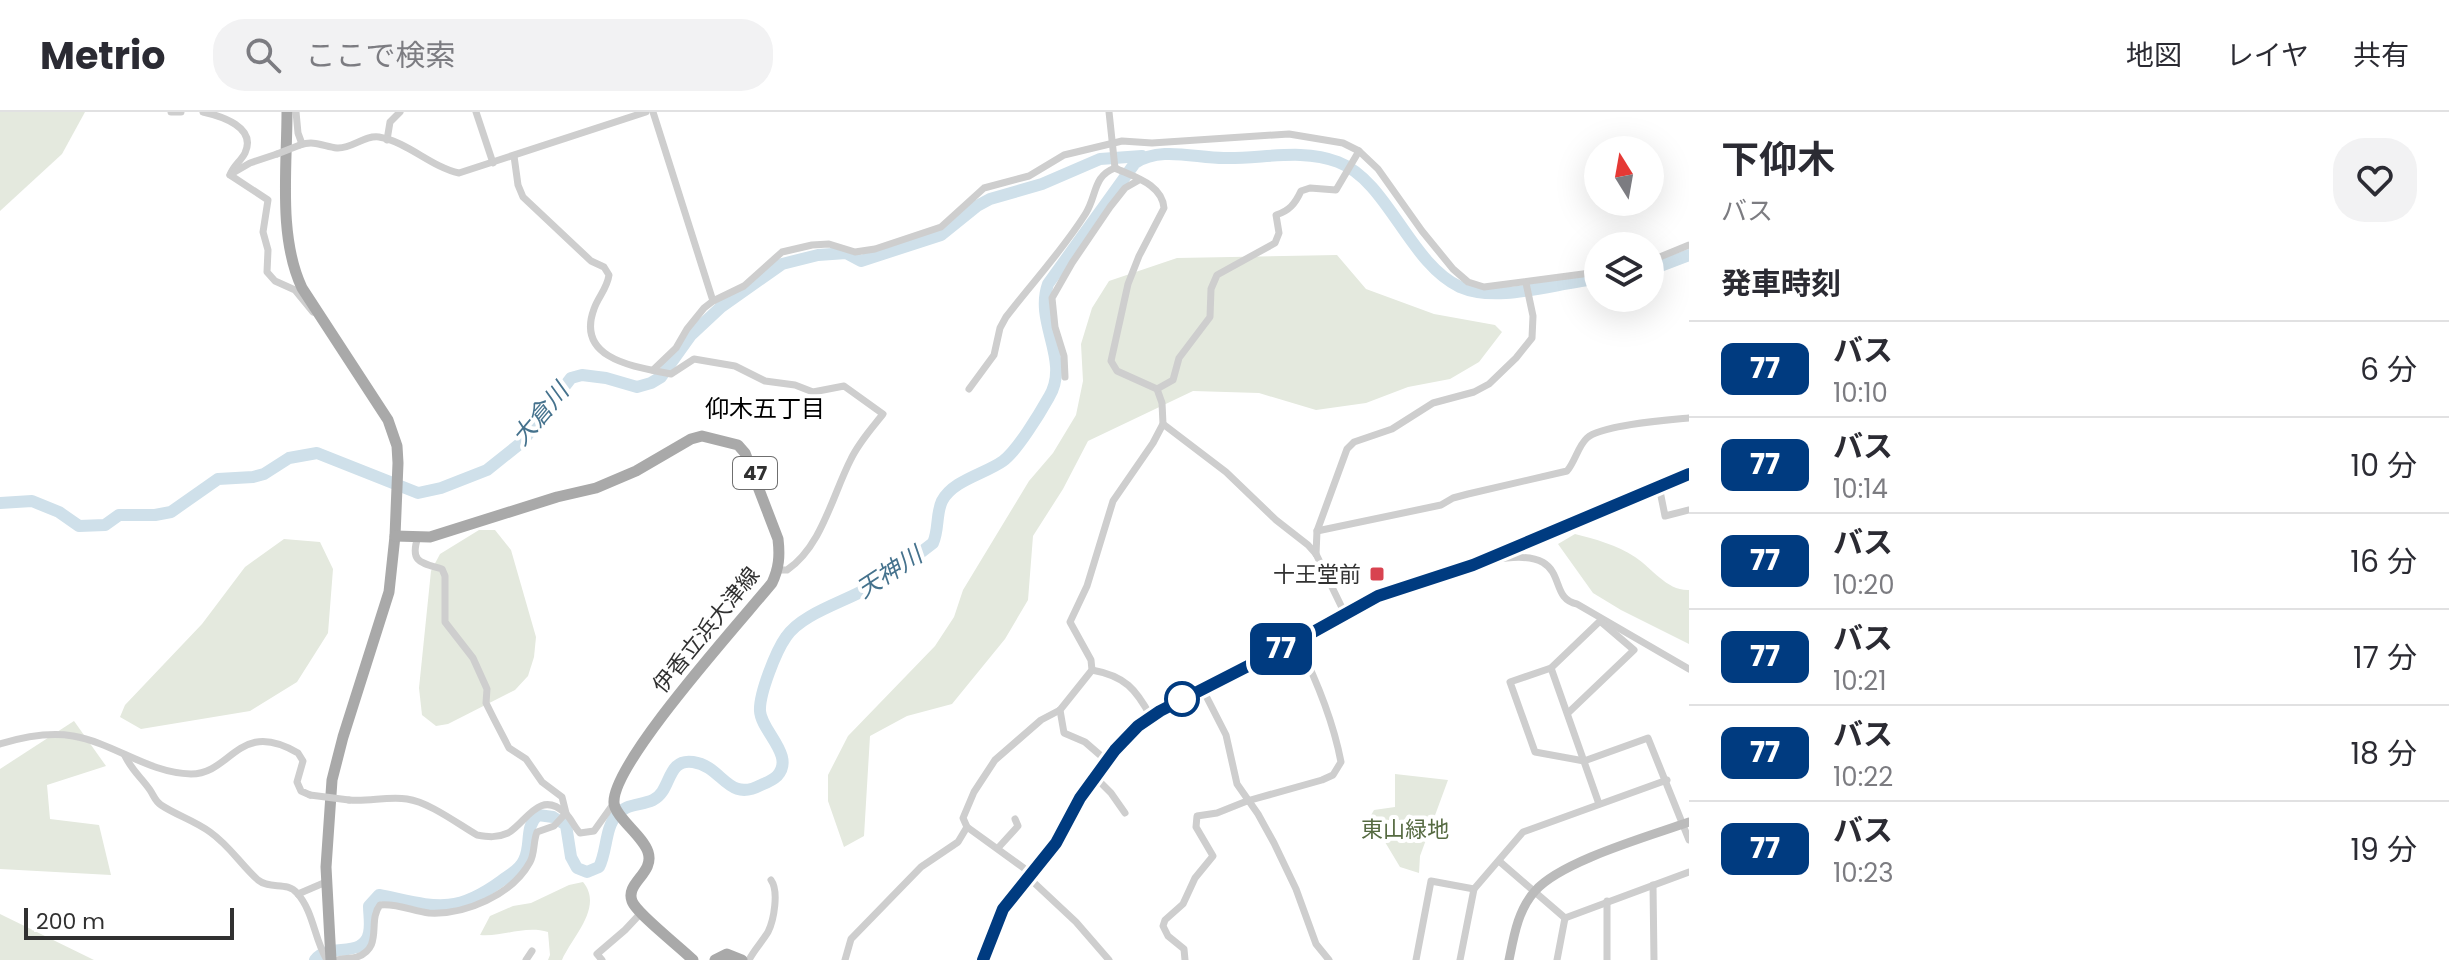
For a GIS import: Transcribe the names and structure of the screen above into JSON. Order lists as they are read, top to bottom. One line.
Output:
{"streets":{"main road":["47","伊香立浜大津線"]},"districts":["仰木五丁目"],"water":["大倉川","天神川"],"parks":["東山緑地"],"places":{"transit":["十王堂前"]},"lines":["bus line 77"],"scale_bar":"200 m","north":"top","page":{"header":"Metrio","search":"ここで検索","nav":["地図","レイヤ","共有"],"on_map":"77","heading":[["下仰木","バス"],"発車時刻"],"list":[{"mark":"77","name":"バス","note":"10:10","value":"6 分"},{"mark":"77","name":"バス","note":"10:14","value":"10 分"},{"mark":"77","name":"バス","note":"10:20","value":"16 分"},{"mark":"77","name":"バス","note":"10:21","value":"17 分"},{"mark":"77","name":"バス","note":"10:22","value":"18 分"},{"mark":"77","name":"バス","note":"10:23","value":"19 分"}],"scale":"200 m"}}
